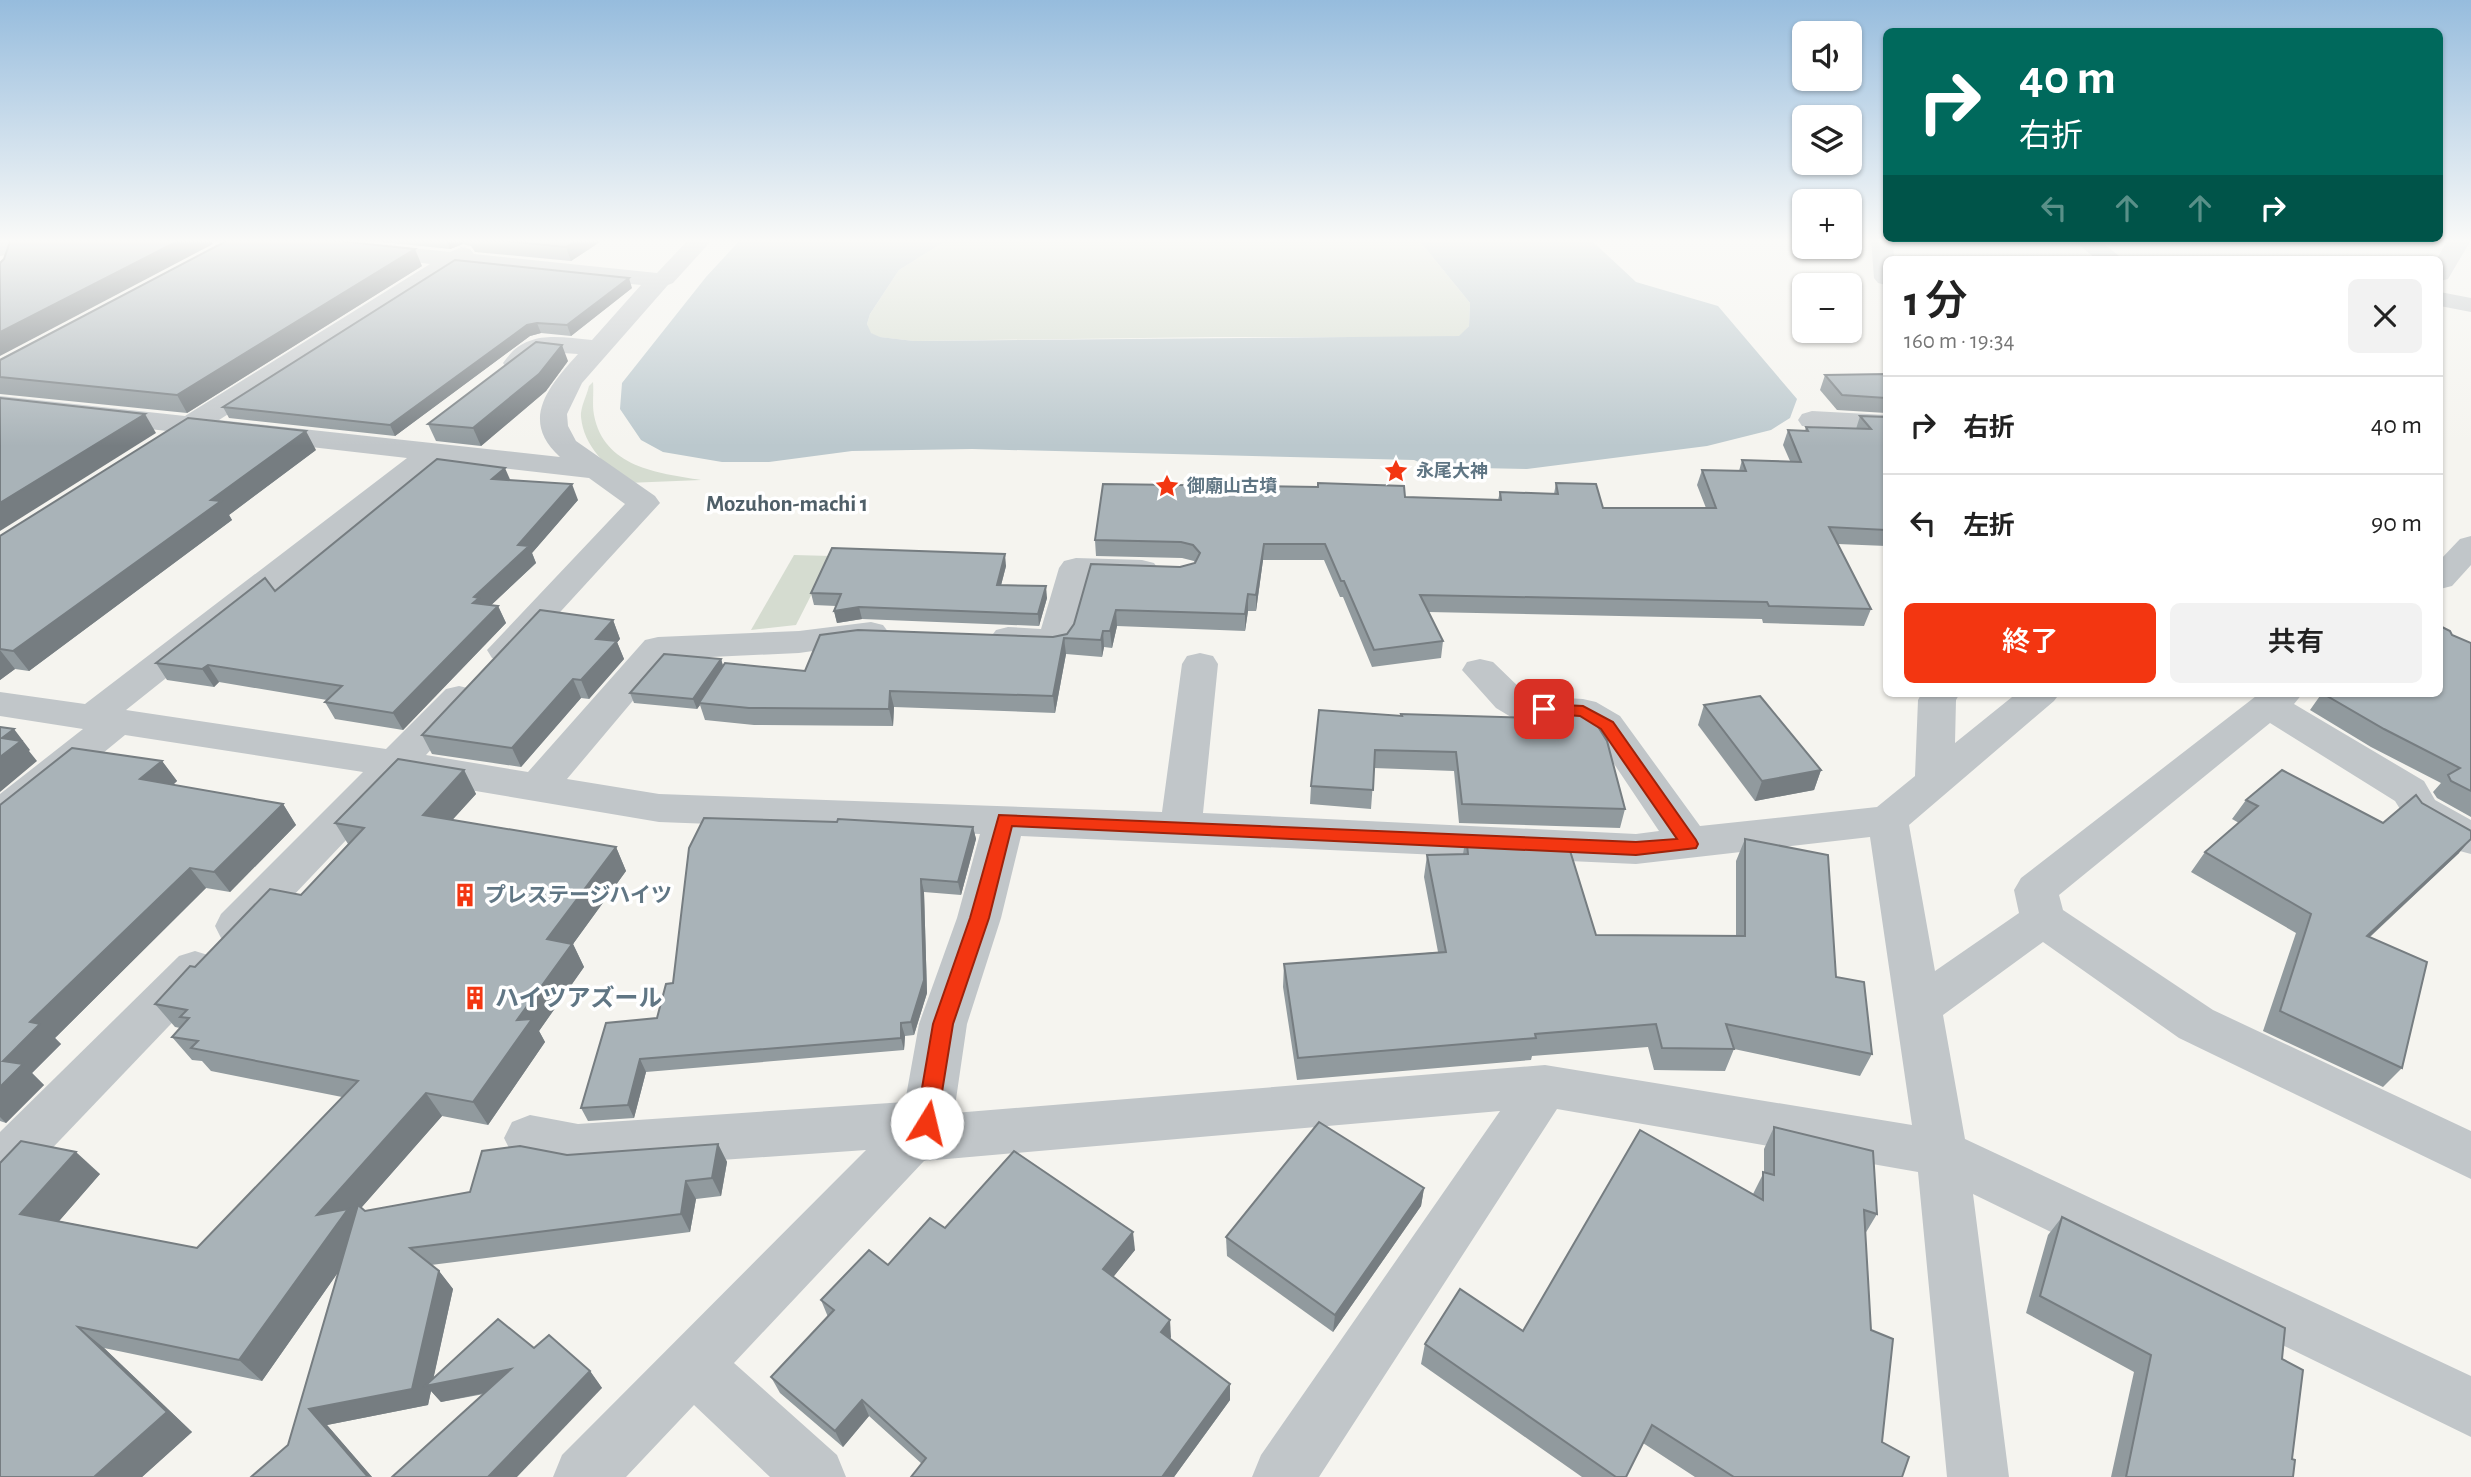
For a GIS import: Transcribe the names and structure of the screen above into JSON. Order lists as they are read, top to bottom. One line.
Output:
{"districts":["Mozuhon-machi 1"],"places":{"place":["永尾大神","御廟山古墳"],"building":["プレステージハイツ","ハイツアズール"]},"page":{"map_buttons":["+","−"],"turn":["40 m","右折"],"heading":["1 分","160 m · 19:34"],"list":[{"name":"右折","value":"40 m"},{"name":"左折","value":"90 m"}],"buttons":["終了","共有"]}}
